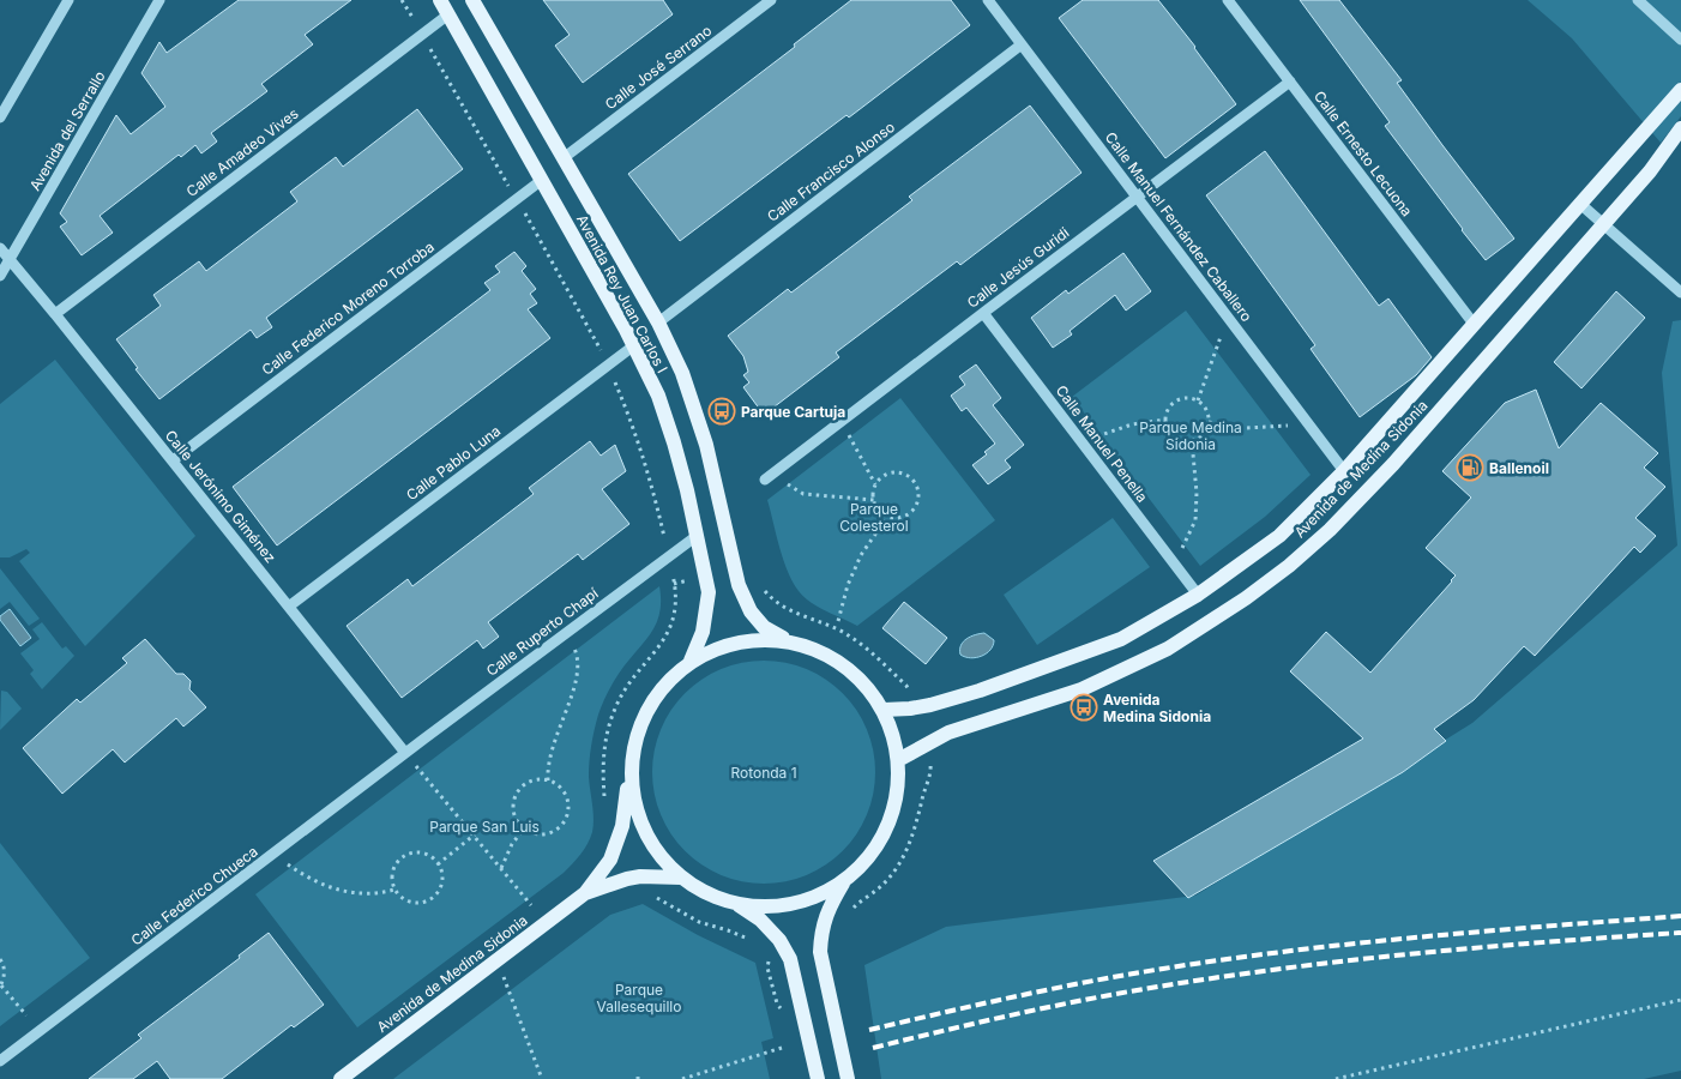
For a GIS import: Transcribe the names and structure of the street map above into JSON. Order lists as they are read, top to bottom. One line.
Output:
{"streets":{"main road":["Avenida Rey Juan Carlos I","Avenida de Medina Sidonia"],"street":["Calle José Serrano","Avenida del Serrallo","Calle Amadeo Vives","Calle Ernesto Lecuona","Calle Francisco Alonso","Calle Manuel Fernández Caballero","Calle Jesús Guridi","Calle Federico Moreno Torroba","Calle Manuel Penella","Calle Pablo Luna","Calle Jerónimo Giménez","Calle Ruperto Chapí","Calle Federico Chueca"]},"crossings":[["Calle José Serrano","Avenida Rey Juan Carlos I"],["Avenida del Serrallo","Calle Jerónimo Giménez"],["Calle Amadeo Vives","Avenida Rey Juan Carlos I"],["Calle Amadeo Vives","Calle Jerónimo Giménez"],["Calle Ernesto Lecuona","Calle Jesús Guridi"],["Calle Ernesto Lecuona","Avenida de Medina Sidonia"],["Calle Francisco Alonso","Calle Manuel Fernández Caballero"],["Calle Francisco Alonso","Avenida Rey Juan Carlos I"],["Calle Manuel Fernández Caballero","Calle Jesús Guridi"],["Calle Manuel Fernández Caballero","Avenida de Medina Sidonia"],["Calle Jesús Guridi","Calle Manuel Penella"],["Avenida Rey Juan Carlos I","Calle Federico Moreno Torroba"],["Avenida Rey Juan Carlos I","Calle Pablo Luna"],["Avenida Rey Juan Carlos I","Calle Ruperto Chapí"],["Calle Federico Moreno Torroba","Calle Jerónimo Giménez"],["Calle Manuel Penella","Avenida de Medina Sidonia"],["Calle Pablo Luna","Calle Jerónimo Giménez"],["Calle Jerónimo Giménez","Calle Ruperto Chapí"],["Calle Jerónimo Giménez","Calle Federico Chueca"],["Calle Ruperto Chapí","Calle Federico Chueca"]],"parks":["Parque Medina Sidonia","Parque Colesterol","Rotonda 1","Parque San Luis","Parque Vallesequillo"],"places":{"bus stop":["Parque Cartuja","Avenida Medina Sidonia"],"fuel station":["Ballenoil"]}}
